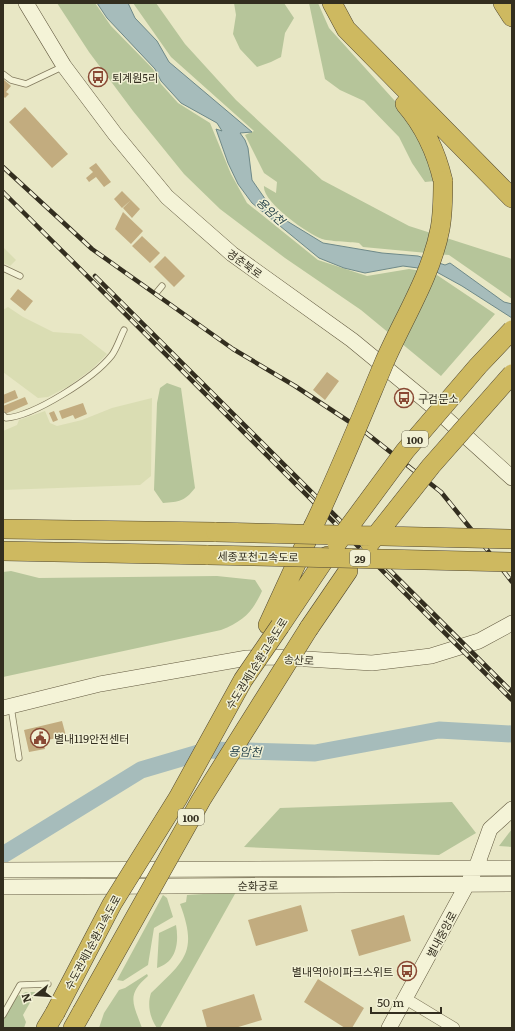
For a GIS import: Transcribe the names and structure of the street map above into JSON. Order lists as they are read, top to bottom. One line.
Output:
{"streets":{"highway":["100","세종포천고속도로","29","수도권제1순환고속도로"],"street":["경춘북로","송산로","순화궁로","별내중앙로"]},"crossings":[["순화궁로","별내중앙로"]],"water":["용암천"],"places":{"bus stop":["퇴계원5리","구검문소","별내역아이파크스위트"],"public building":["별내119안전센터"]},"scale_bar":"50 m","north":"left"}
